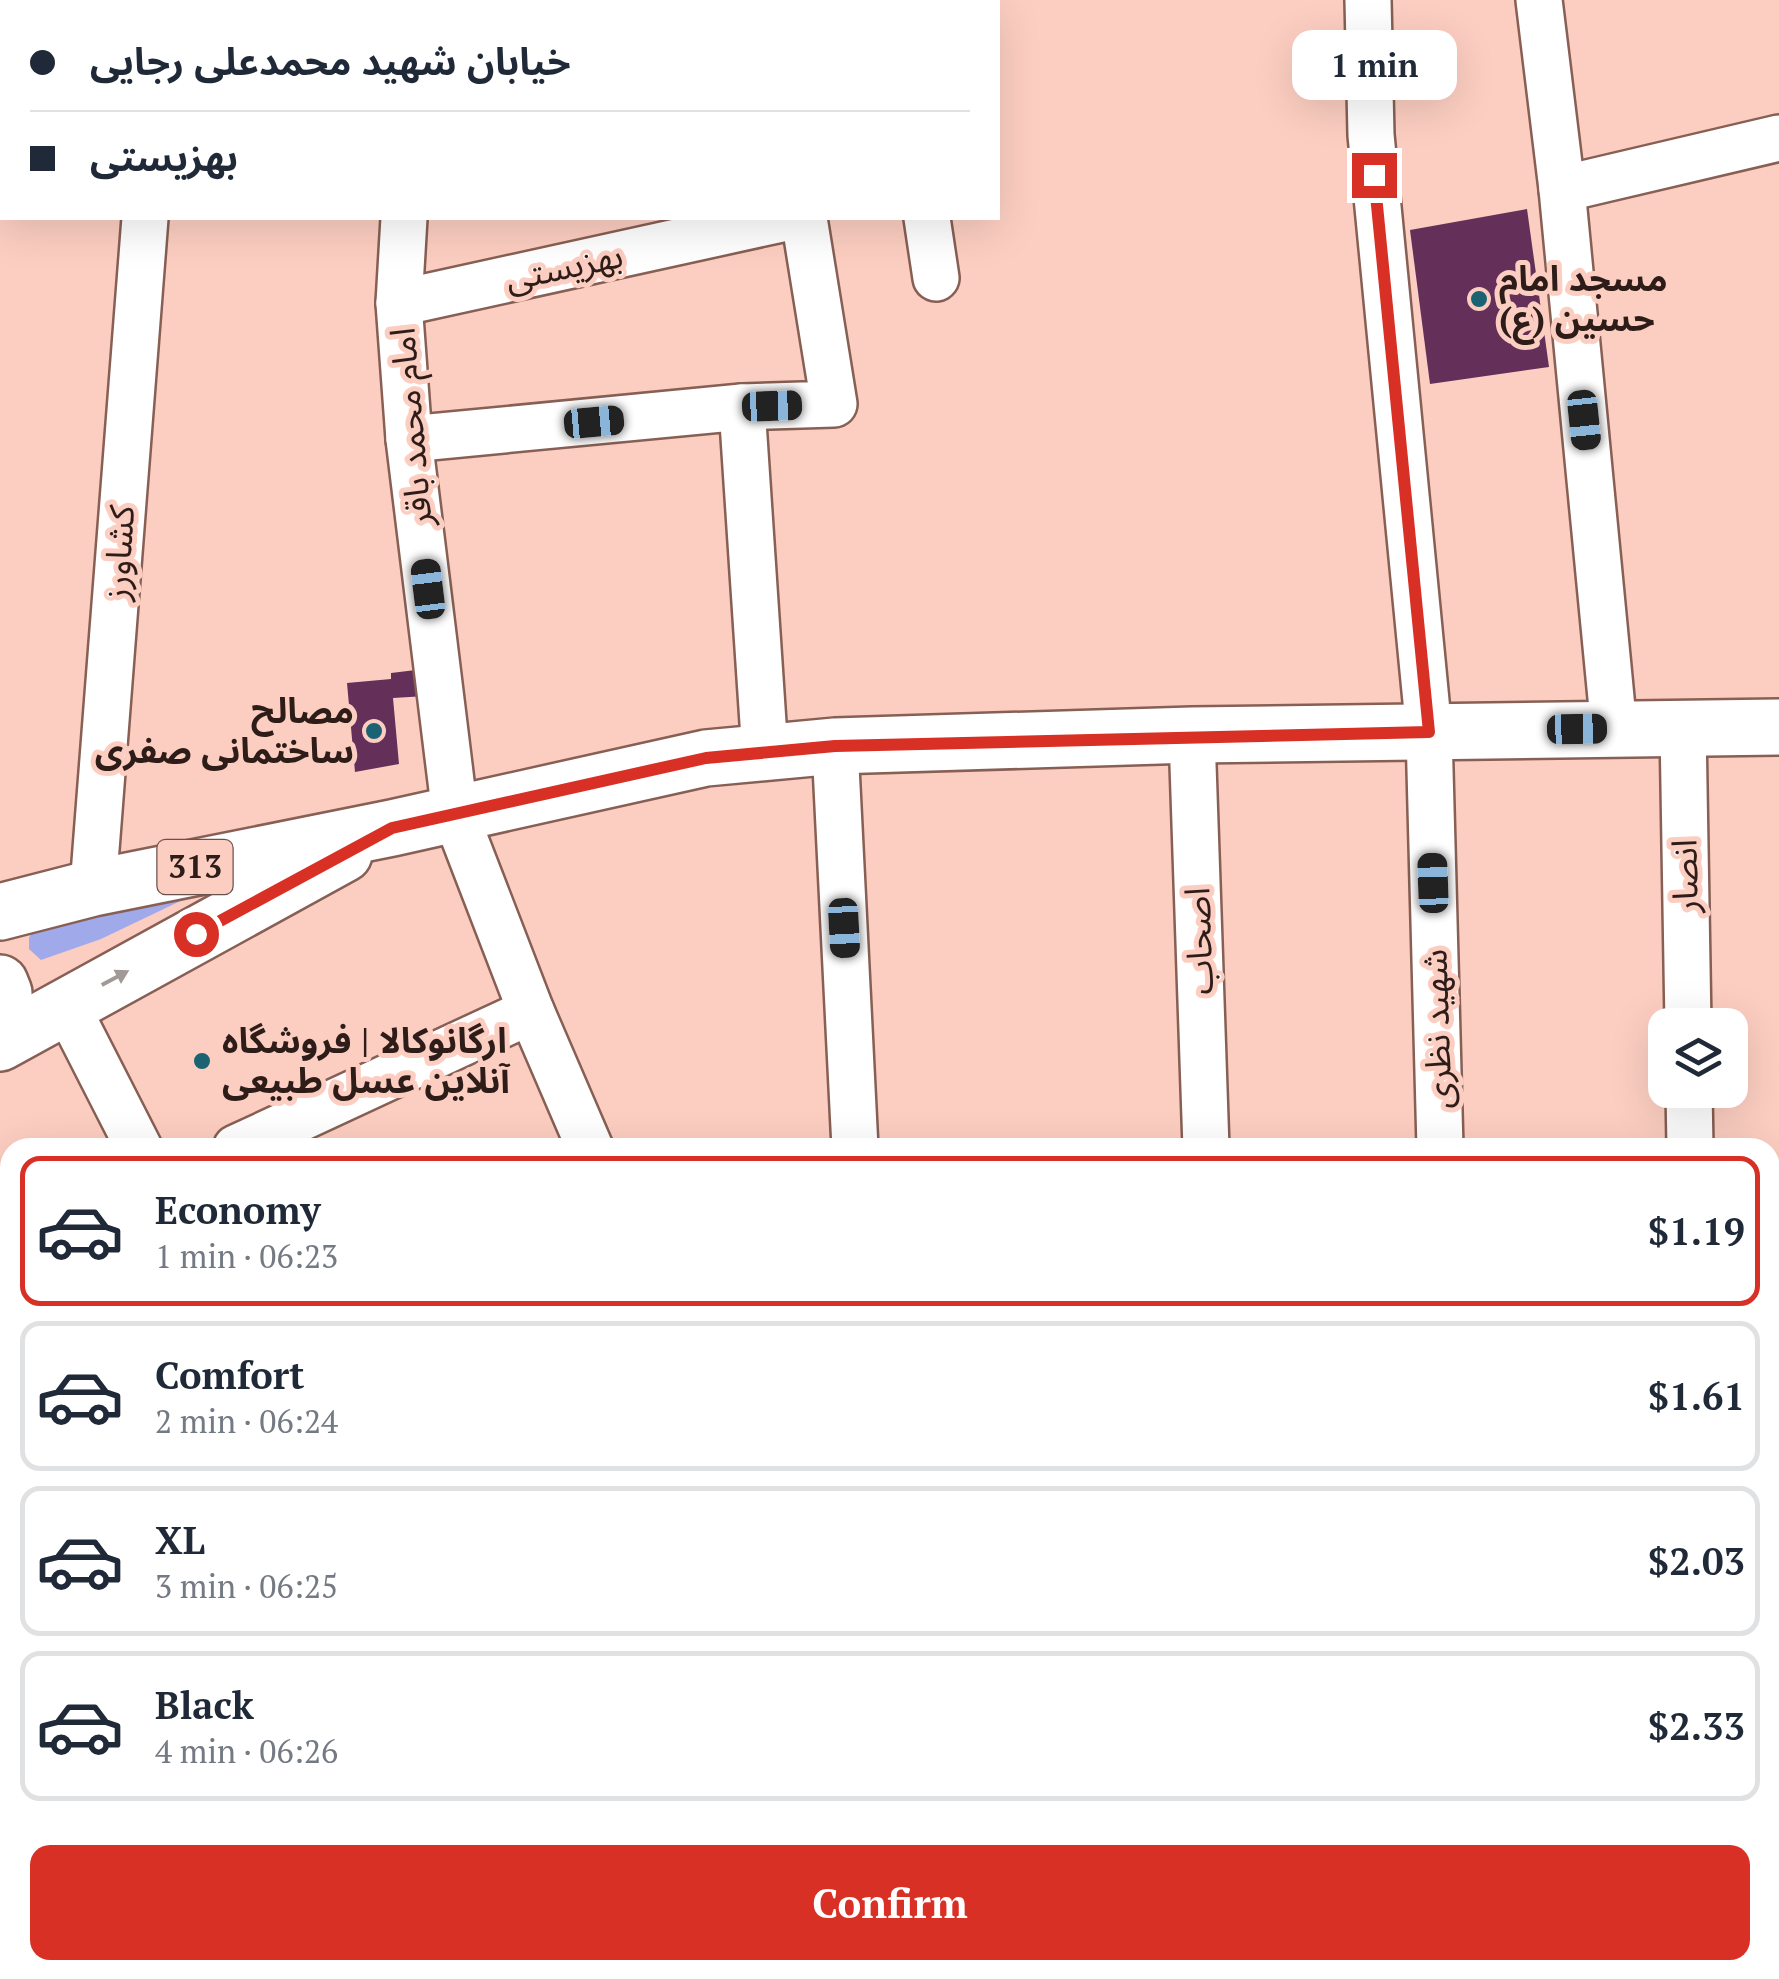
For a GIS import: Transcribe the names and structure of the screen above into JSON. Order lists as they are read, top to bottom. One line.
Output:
{"streets":{"main road":["313"],"street":["بهزیستی","امام محمد باقر","کشاورز","انصار","اصحاب","شهید نظری"]},"crossings":[["بهزیستی","امام محمد باقر"],["امام محمد باقر","313"],["کشاورز","313"],["313","انصار"],["313","اصحاب"],["313","شهید نظری"]],"places":["مسجد امام حسین (ع)","مصالح ساختمانی صفری","ارگانوکالا | فروشگاه آنلاین عسل طبیعی"],"page":{"banner":["خیابان شهید محمدعلی رجایی","بهزیستی"],"bubble":"1 min","list":[{"name":"Economy","note":"1 min · 06:23","value":"$1.19"},{"name":"Comfort","note":"2 min · 06:24","value":"$1.61"},{"name":"XL","note":"3 min · 06:25","value":"$2.03"},{"name":"Black","note":"4 min · 06:26","value":"$2.33"}],"buttons":"Confirm"}}
